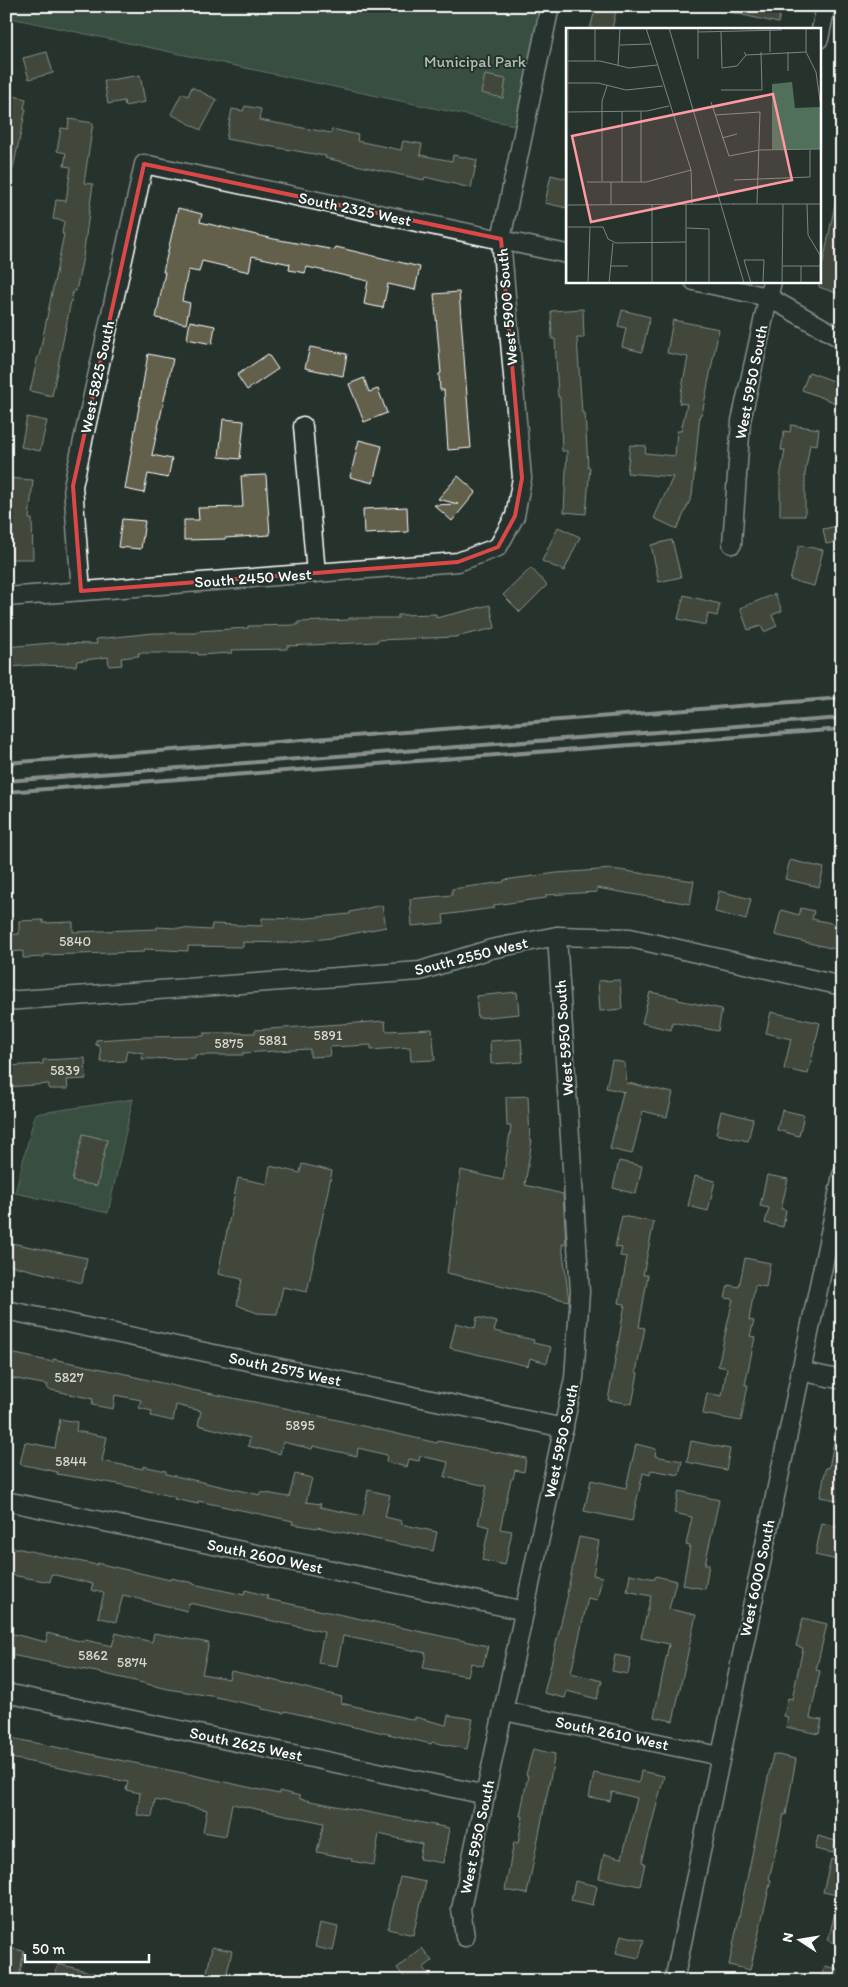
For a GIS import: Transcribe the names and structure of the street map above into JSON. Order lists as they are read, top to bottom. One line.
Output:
{"streets":{"street":["South 2325 West","West 5900 South","West 5825 South","West 5950 South","South 2450 West","South 2550 West","South 2575 West","South 2600 West","West 6000 South","South 2610 West","South 2625 West"]},"crossings":[["South 2325 West","West 5900 South"],["South 2325 West","West 5825 South"],["West 5900 South","South 2450 West"],["West 5825 South","South 2450 West"],["West 5950 South","South 2550 West"],["West 5950 South","South 2575 West"],["West 5950 South","South 2600 West"],["West 5950 South","South 2610 West"],["West 5950 South","South 2625 West"],["West 6000 South","South 2610 West"]],"parks":["Municipal Park"],"house_numbers":["5840","5891","5881","5875","5839","5827","5895","5844","5862","5874"],"scale_bar":"50 m","north":"left"}
